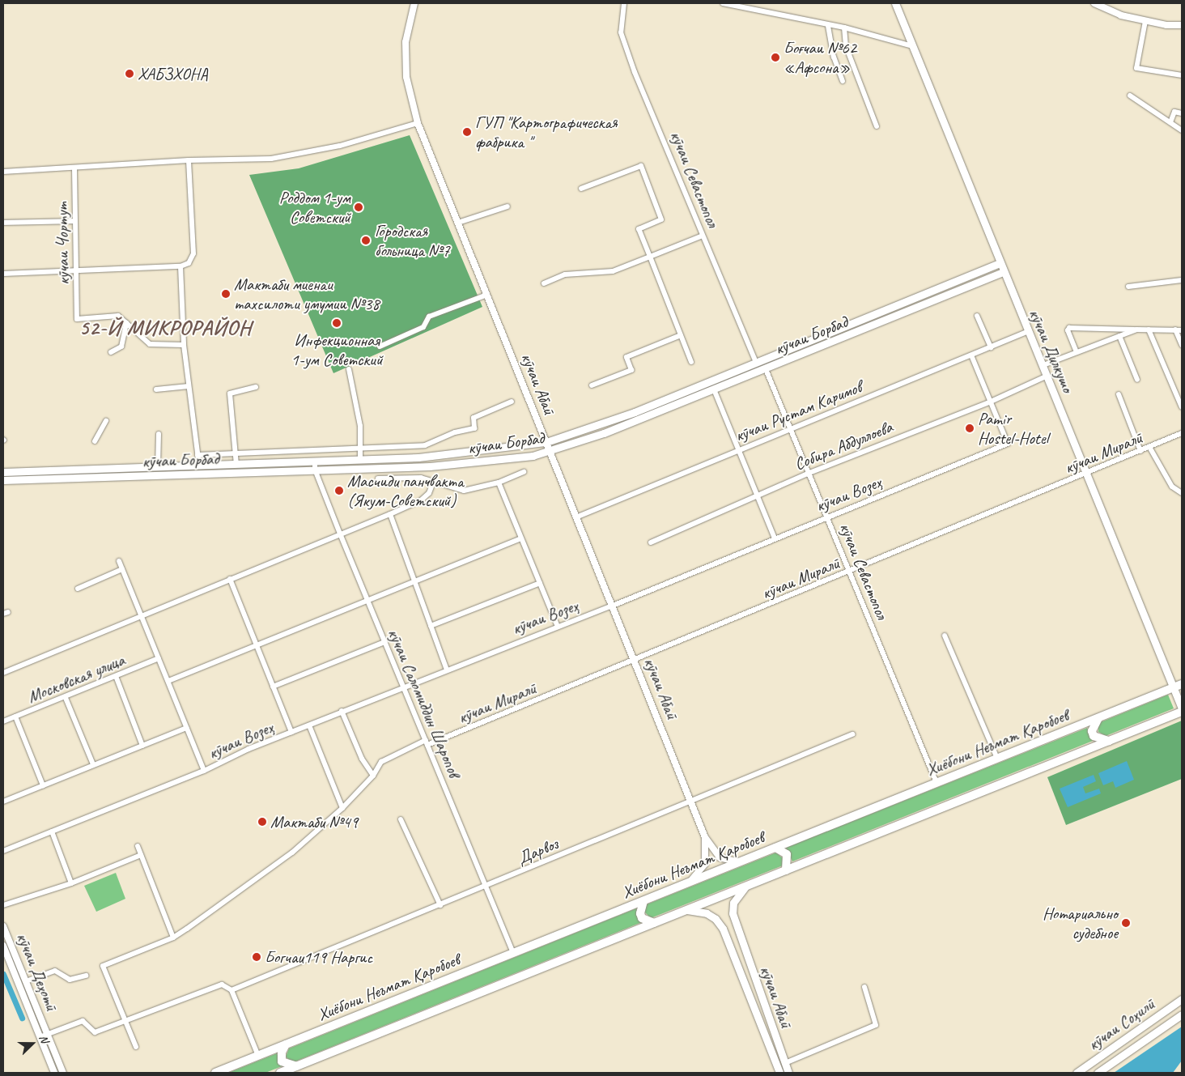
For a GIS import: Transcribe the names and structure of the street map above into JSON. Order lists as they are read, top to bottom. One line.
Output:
{"streets":{"highway":["Хиёбони Неъмат Қаробоев"],"main road":["кӯчаи Борбад","кӯчаи Дилкушо","кӯчаи Абаӣ","кӯчаи Соҳилӣ"],"street":["кӯчаи Севастопол","кӯчаи Чортут","кӯчаи Рустам Каримов","Собира Абдуллоева","кӯчаи Миралӣ","кӯчаи Возеҳ","Московская улица","кӯчаи Саломиддин Шаропов","Дарвоз","кӯчаи Деҳотӣ"]},"crossings":[["кӯчаи Севастопол","кӯчаи Борбад"],["кӯчаи Севастопол","кӯчаи Рустам Каримов"],["кӯчаи Севастопол","Собира Абдуллоева"],["кӯчаи Севастопол","кӯчаи Миралӣ"],["кӯчаи Севастопол","кӯчаи Возеҳ"],["кӯчаи Севастопол","Хиёбони Неъмат Қаробоев"],["кӯчаи Борбад","кӯчаи Дилкушо"],["кӯчаи Борбад","кӯчаи Абаӣ"],["кӯчаи Борбад","кӯчаи Саломиддин Шаропов"],["кӯчаи Дилкушо","кӯчаи Рустам Каримов"],["кӯчаи Дилкушо","Собира Абдуллоева"],["кӯчаи Дилкушо","кӯчаи Миралӣ"],["кӯчаи Дилкушо","Хиёбони Неъмат Қаробоев"],["кӯчаи Абаӣ","кӯчаи Рустам Каримов"],["кӯчаи Абаӣ","кӯчаи Миралӣ"],["кӯчаи Абаӣ","кӯчаи Возеҳ"],["кӯчаи Абаӣ","Хиёбони Неъмат Қаробоев"],["кӯчаи Абаӣ","Дарвоз"],["кӯчаи Рустам Каримов","кӯчаи Возеҳ"],["Собира Абдуллоева","кӯчаи Возеҳ"],["кӯчаи Миралӣ","кӯчаи Саломиддин Шаропов"],["кӯчаи Возеҳ","кӯчаи Саломиддин Шаропов"],["кӯчаи Саломиддин Шаропов","Хиёбони Неъмат Қаробоев"],["кӯчаи Саломиддин Шаропов","Дарвоз"]],"districts":["52-Й МИКРОРАЙОН"],"places":["Боғчаи №62 «Афсона»","ХАБЗХОНА","ГУП \"Картографическая фабрика \"","Роддом 1-ум Советский","Городская больница №7","Мактаби миенаи тахсилоти умумии №38","Инфекционная 1-ум Советский","Pamir Hostel-Hotel","Масчиди панчвакта (Якум-Советский)","Мактаби №49","Нотариально судебное","Богчаи119 Наргис"],"north":"right"}
